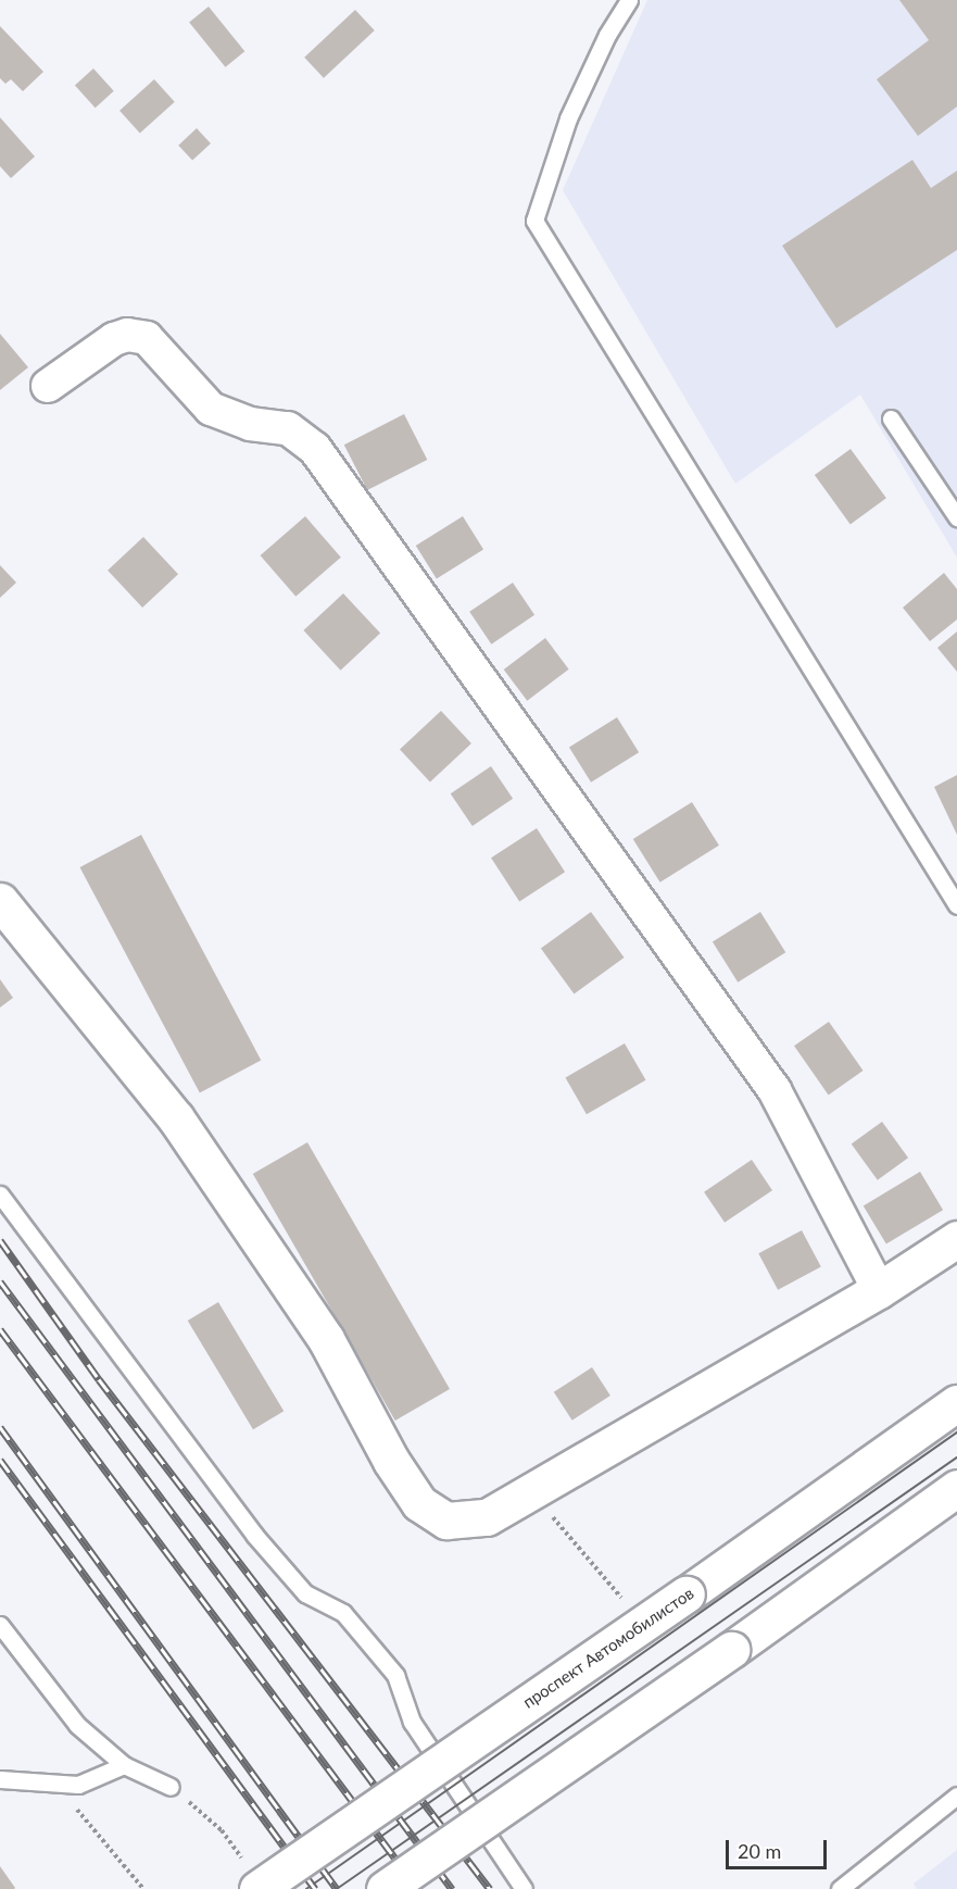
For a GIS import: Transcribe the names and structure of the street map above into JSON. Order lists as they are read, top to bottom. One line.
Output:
{"streets":{"main road":["проспект Автомобилистов"]},"scale_bar":"20 m"}
